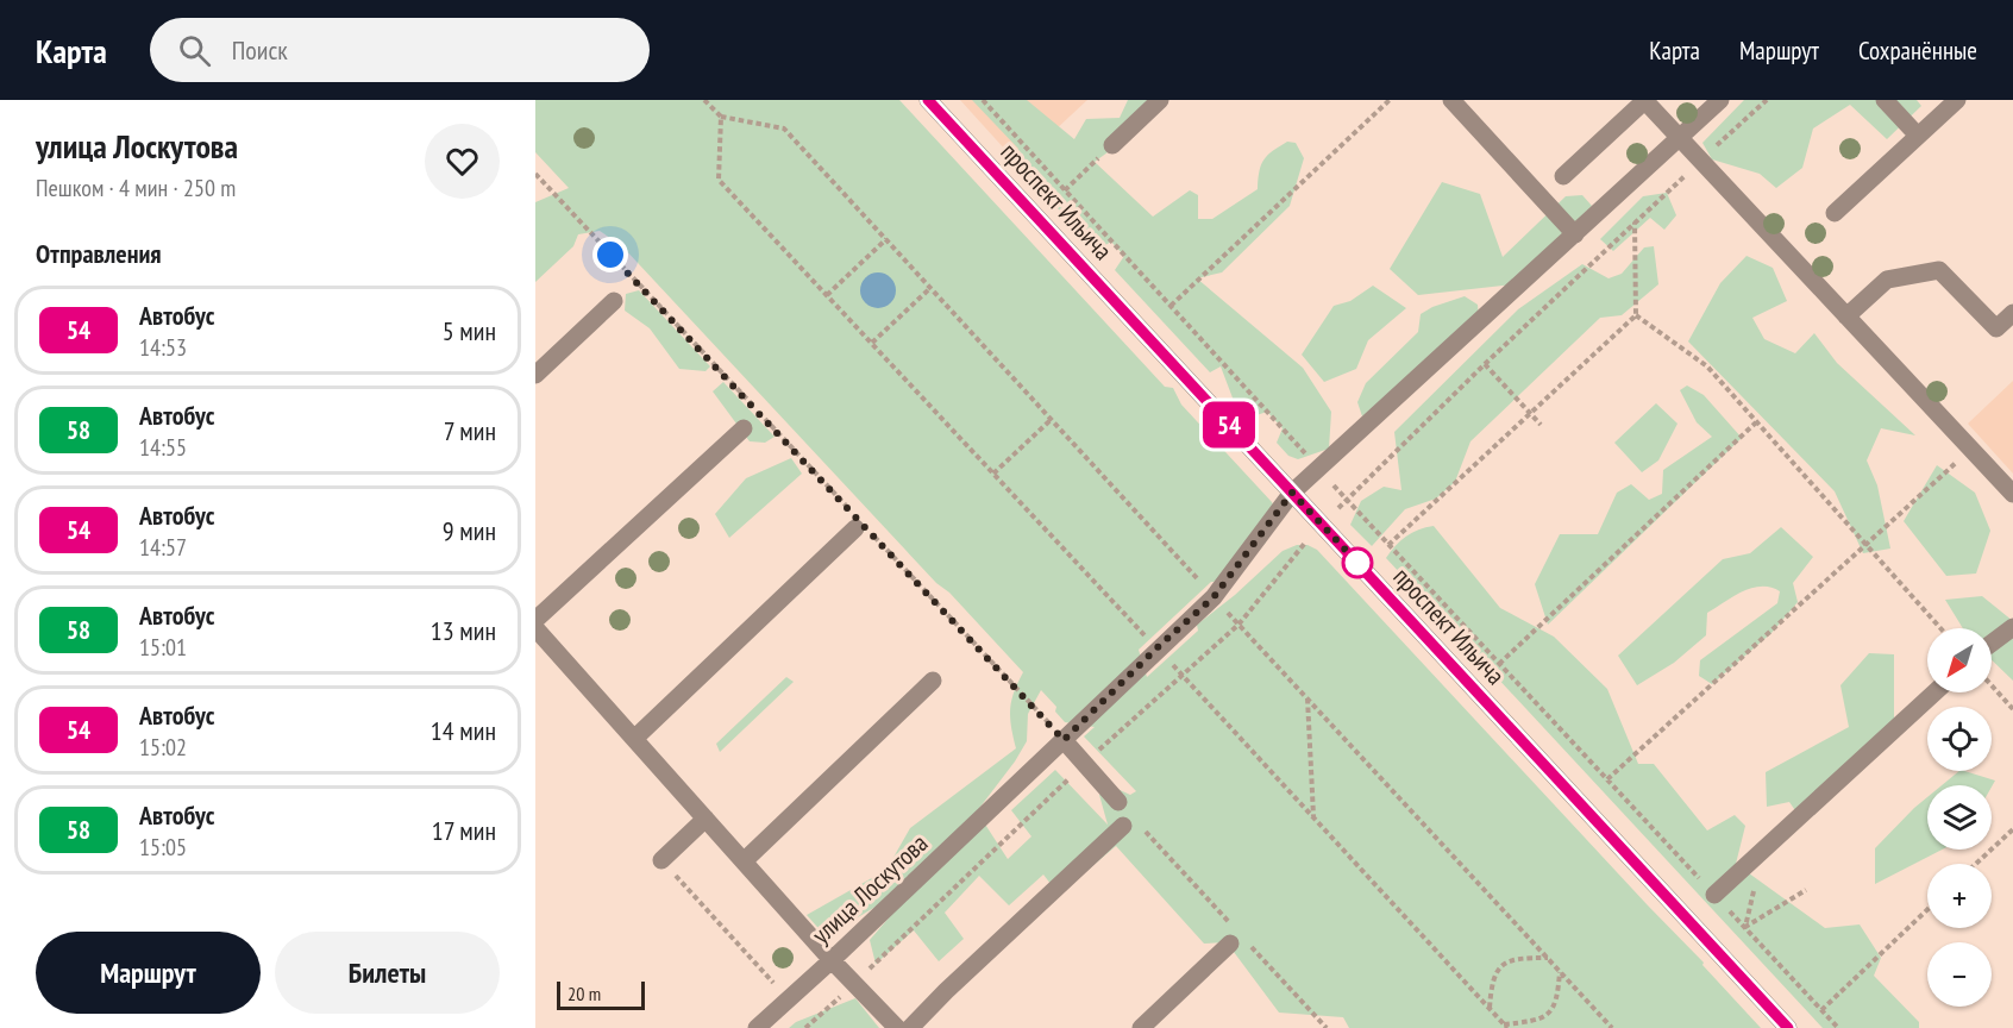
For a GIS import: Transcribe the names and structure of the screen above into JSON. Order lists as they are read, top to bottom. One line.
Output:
{"streets":{"street":["проспект Ильича","улица Лоскутова"]},"crossings":[["проспект Ильича","улица Лоскутова"]],"lines":["bus line 54"],"scale_bar":"20 m","north":"bottom left","page":{"header":"Карта","search":"Поиск","nav":["Карта","Маршрут","Сохранённые"],"heading":[["улица Лоскутова","Пешком · 4 мин · 250 m"],"Отправления"],"on_map":"54","list":[{"mark":"54","name":"Автобус","note":"14:53","value":"5 мин"},{"mark":"58","name":"Автобус","note":"14:55","value":"7 мин"},{"mark":"54","name":"Автобус","note":"14:57","value":"9 мин"},{"mark":"58","name":"Автобус","note":"15:01","value":"13 мин"},{"mark":"54","name":"Автобус","note":"15:02","value":"14 мин"},{"mark":"58","name":"Автобус","note":"15:05","value":"17 мин"}],"map_buttons":["+","−"],"buttons":["Маршрут","Билеты"],"scale":"20 m"}}
